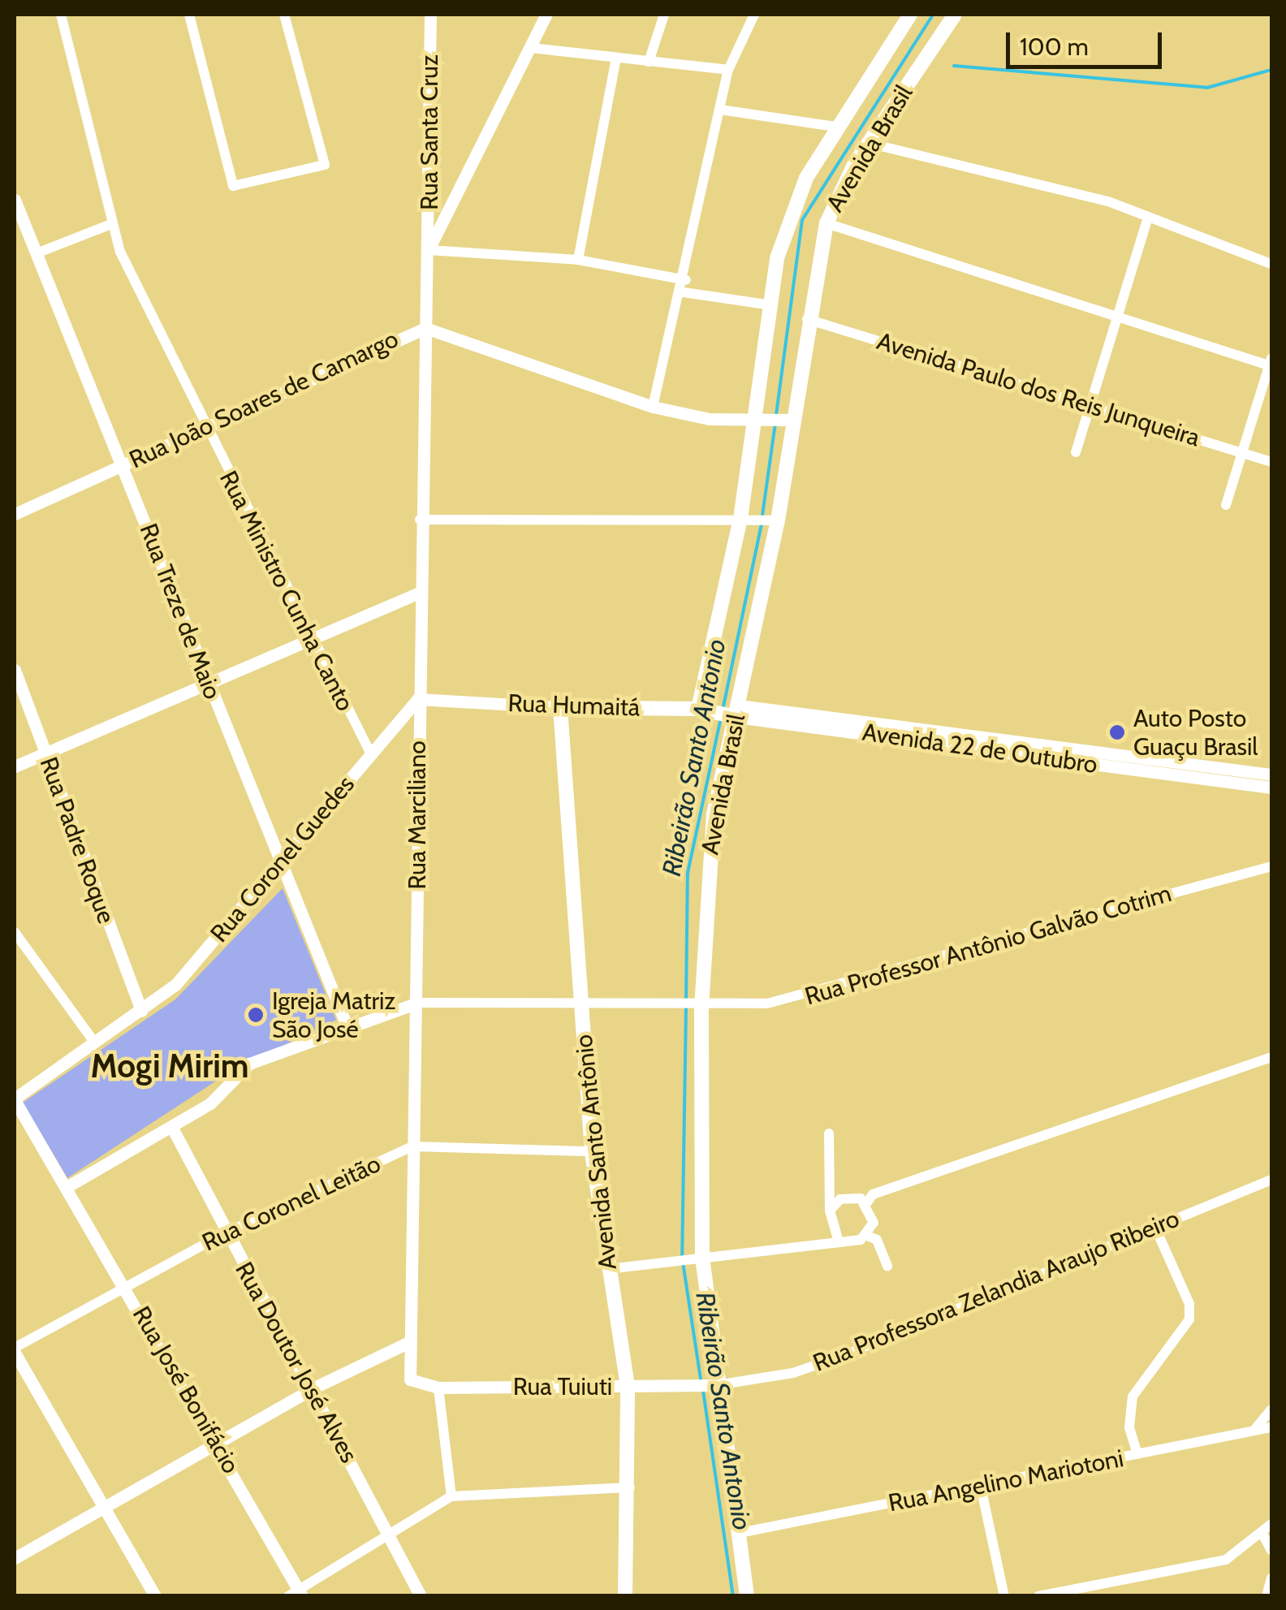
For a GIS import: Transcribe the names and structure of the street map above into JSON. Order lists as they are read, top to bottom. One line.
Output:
{"streets":{"main road":["Avenida Brasil","Rua Humaitá","Avenida Santo Antônio"],"street":["Rua Santa Cruz","Avenida Paulo dos Reis Junqueira","Rua João Soares de Camargo","Rua Ministro Cunha Canto","Rua Treze de Maio","Avenida 22 de Outubro","Rua Marciliano","Rua Padre Roque","Rua Coronel Guedes","Rua Professor Antônio Galvão Cotrim","Rua Coronel Leitão","Rua Professora Zelandia Araujo Ribeiro","Rua Doutor José Alves","Rua Tuiuti","Rua José Bonifácio","Rua Angelino Mariotoni"]},"crossings":[["Rua Santa Cruz","Rua Marciliano"],["Avenida Brasil","Avenida Paulo dos Reis Junqueira"],["Avenida Brasil","Rua João Soares de Camargo"],["Avenida Brasil","Rua Humaitá"],["Avenida Brasil","Avenida 22 de Outubro"],["Avenida Brasil","Rua Professor Antônio Galvão Cotrim"],["Avenida Brasil","Rua Professora Zelandia Araujo Ribeiro"],["Avenida Brasil","Rua Tuiuti"],["Avenida Brasil","Rua Angelino Mariotoni"],["Rua João Soares de Camargo","Rua Ministro Cunha Canto"],["Rua João Soares de Camargo","Rua Treze de Maio"],["Rua João Soares de Camargo","Rua Marciliano"],["Rua Ministro Cunha Canto","Rua Coronel Guedes"],["Rua Treze de Maio","Rua Coronel Guedes"],["Rua Humaitá","Avenida 22 de Outubro"],["Rua Humaitá","Rua Marciliano"],["Rua Humaitá","Rua Coronel Guedes"],["Rua Humaitá","Avenida Santo Antônio"],["Rua Marciliano","Rua Coronel Guedes"],["Rua Marciliano","Rua Professor Antônio Galvão Cotrim"],["Rua Marciliano","Rua Coronel Leitão"],["Rua Marciliano","Rua Tuiuti"],["Rua Padre Roque","Rua Coronel Guedes"],["Rua Coronel Guedes","Rua José Bonifácio"],["Rua Professor Antônio Galvão Cotrim","Avenida Santo Antônio"],["Avenida Santo Antônio","Rua Coronel Leitão"],["Avenida Santo Antônio","Rua Tuiuti"],["Rua Coronel Leitão","Rua Doutor José Alves"],["Rua Coronel Leitão","Rua José Bonifácio"],["Rua Professora Zelandia Araujo Ribeiro","Rua Tuiuti"]],"districts":["Mogi Mirim"],"water":["Ribeirão Santo Antonio"],"places":["Auto Posto Guaçu Brasil","Igreja Matriz São José"],"scale_bar":"100 m"}
